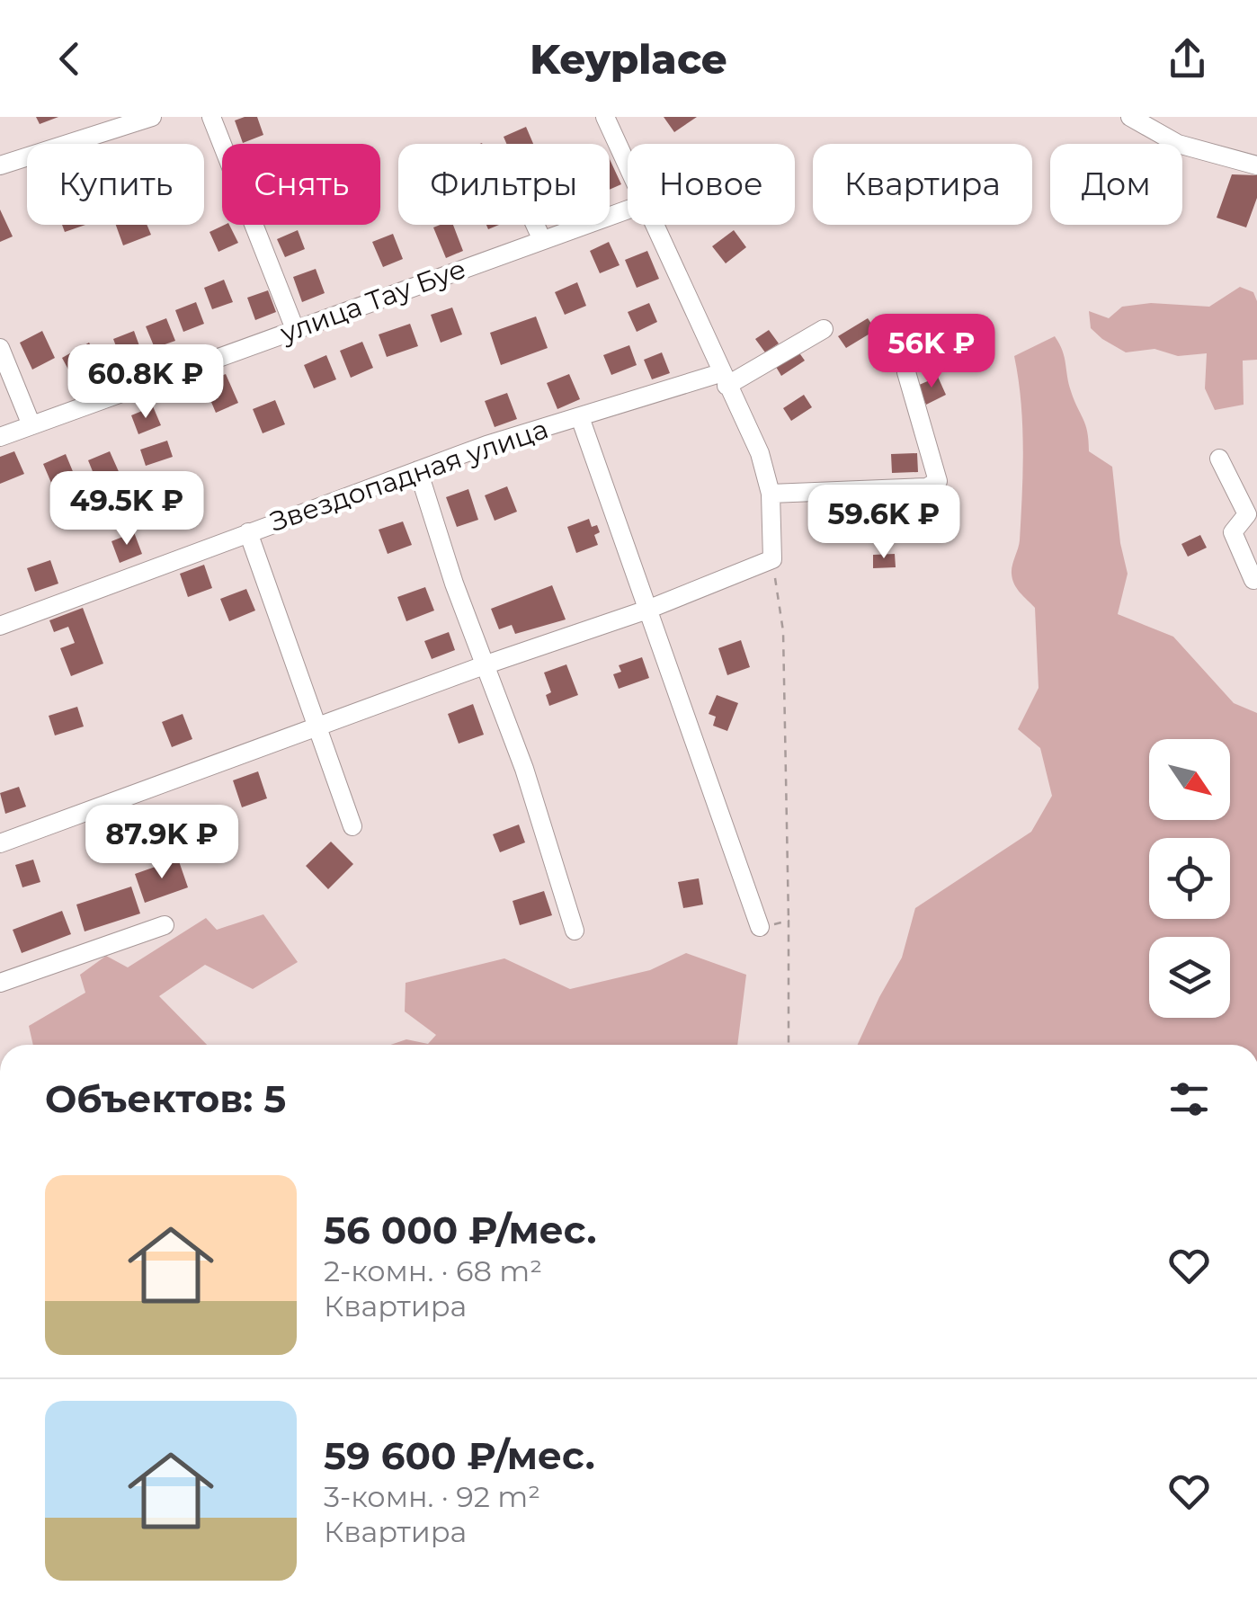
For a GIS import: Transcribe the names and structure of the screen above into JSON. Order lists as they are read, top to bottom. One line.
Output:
{"streets":{"street":["улица Тау Буе","Звездопадная улица"]},"north":"bottom right","page":{"header":"Keyplace","chip":["Купить","Снять","Фильтры","Новое","Квартира","Дом"],"price":["56K ₽","60.8K ₽","49.5K ₽","59.6K ₽","87.9K ₽"],"heading":"Объектов: 5","list":[{"name":"56 000 ₽/мес.","note":"2-комн. · 68 m² · Квартира"},{"name":"59 600 ₽/мес.","note":"3-комн. · 92 m² · Квартира"}]}}
